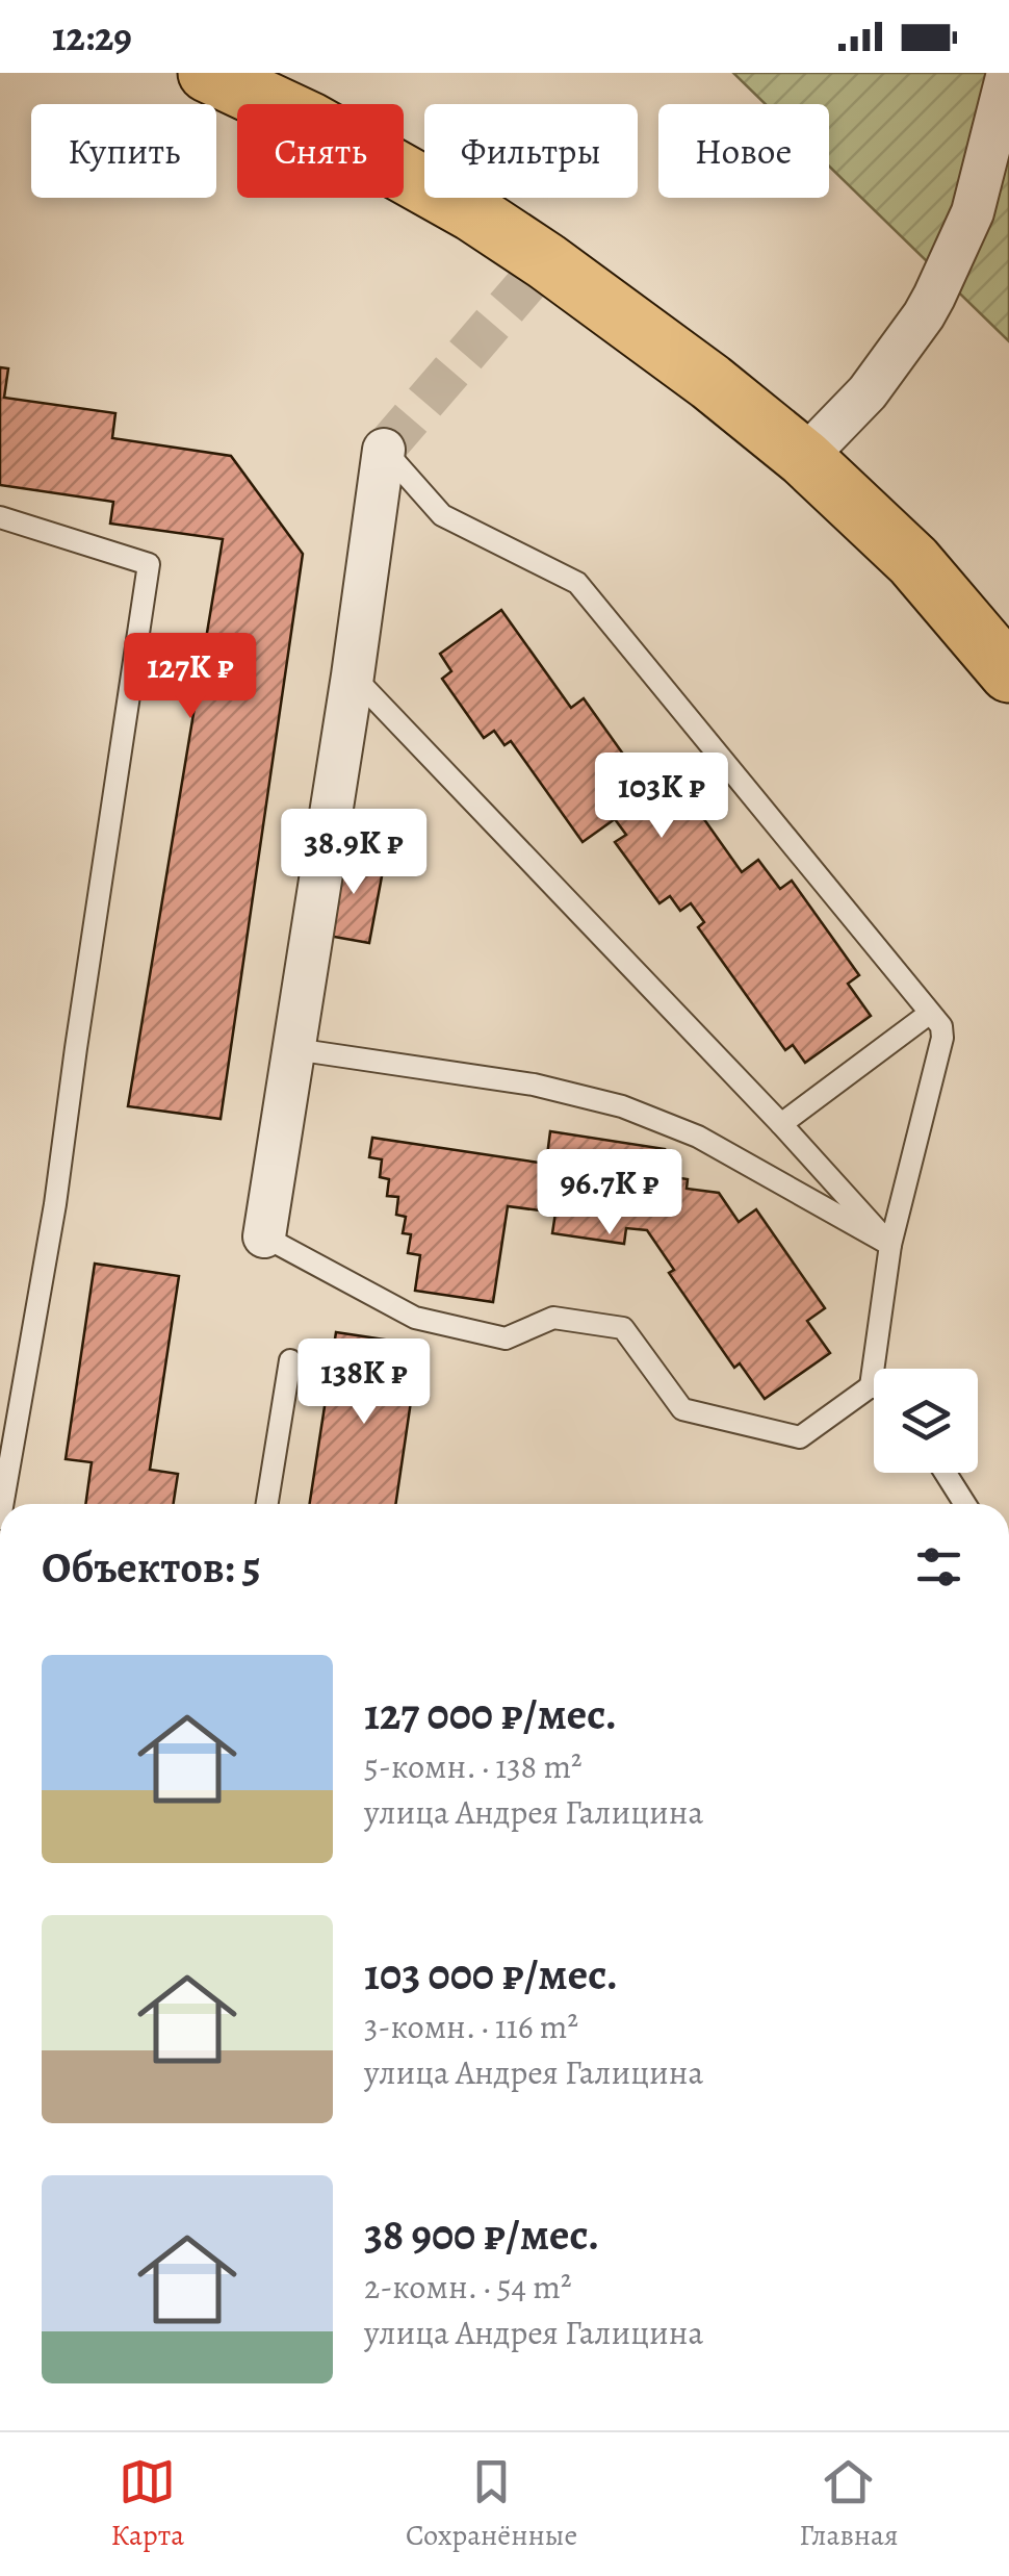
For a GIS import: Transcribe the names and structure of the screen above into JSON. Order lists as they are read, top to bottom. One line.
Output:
{"page":{"status":"12:29","chip":["Купить","Снять","Фильтры","Новое"],"price":["127K ₽","103K ₽","38.9K ₽","96.7K ₽","138K ₽"],"heading":"Объектов: 5","list":[{"name":"127 000 ₽/мес.","note":"5-комн. · 138 m² · улица Андрея Галицина"},{"name":"103 000 ₽/мес.","note":"3-комн. · 116 m² · улица Андрея Галицина"},{"name":"38 900 ₽/мес.","note":"2-комн. · 54 m² · улица Андрея Галицина"}],"tabs":["Карта","Сохранённые","Главная"]}}
